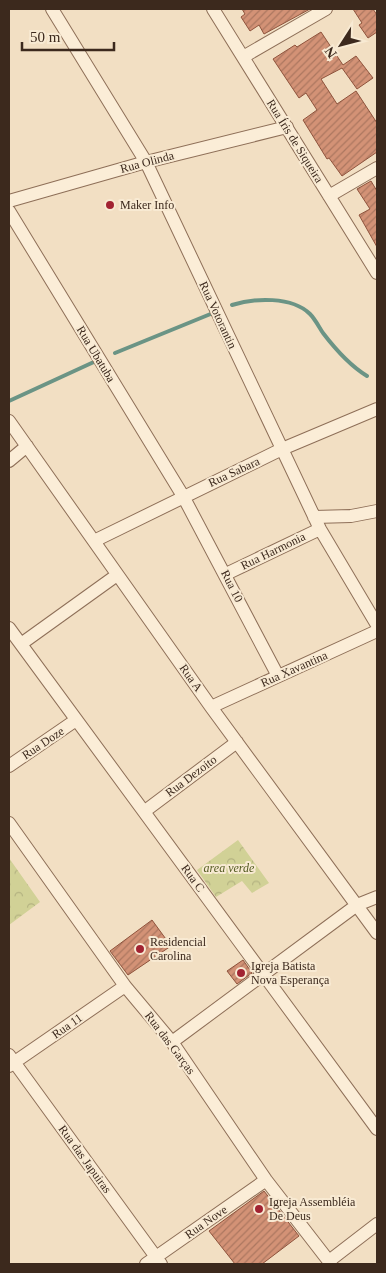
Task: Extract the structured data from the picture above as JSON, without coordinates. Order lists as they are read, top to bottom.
{
  "streets": {
    "street": [
      "Rua Íris de Siqueira",
      "Rua Olinda",
      "Rua Votorantin",
      "Rua Ubatuba",
      "Rua Sabara",
      "Rua Harmonia",
      "Rua 10",
      "Rua Xavantina",
      "Rua A",
      "Rua Doze",
      "Rua Dezoito",
      "Rua C",
      "Rua 11",
      "Rua das Garças",
      "Rua das Japuiras",
      "Rua Nove"
    ]
  },
  "crossings": [
    ["Rua Íris de Siqueira", "Rua Olinda"],
    ["Rua Olinda", "Rua Votorantin"],
    ["Rua Votorantin", "Rua Sabara"],
    ["Rua Votorantin", "Rua Harmonia"],
    ["Rua Ubatuba", "Rua Sabara"],
    ["Rua Ubatuba", "Rua 10"],
    ["Rua Sabara", "Rua 10"],
    ["Rua Sabara", "Rua A"],
    ["Rua Harmonia", "Rua 10"],
    ["Rua 10", "Rua Xavantina"],
    ["Rua Xavantina", "Rua A"],
    ["Rua A", "Rua Dezoito"],
    ["Rua Doze", "Rua C"],
    ["Rua Dezoito", "Rua C"],
    ["Rua 11", "Rua das Garças"],
    ["Rua 11", "Rua das Japuiras"],
    ["Rua das Garças", "Rua Nove"],
    ["Rua das Japuiras", "Rua Nove"]
  ],
  "parks": ["area verde"],
  "places": [
    "Maker Info",
    "Residencial Carolina",
    "Igreja Batista Nova Esperança",
    "Igreja Assembléia De Deus"
  ],
  "scale_bar": "50 m",
  "north": "bottom left"
}
